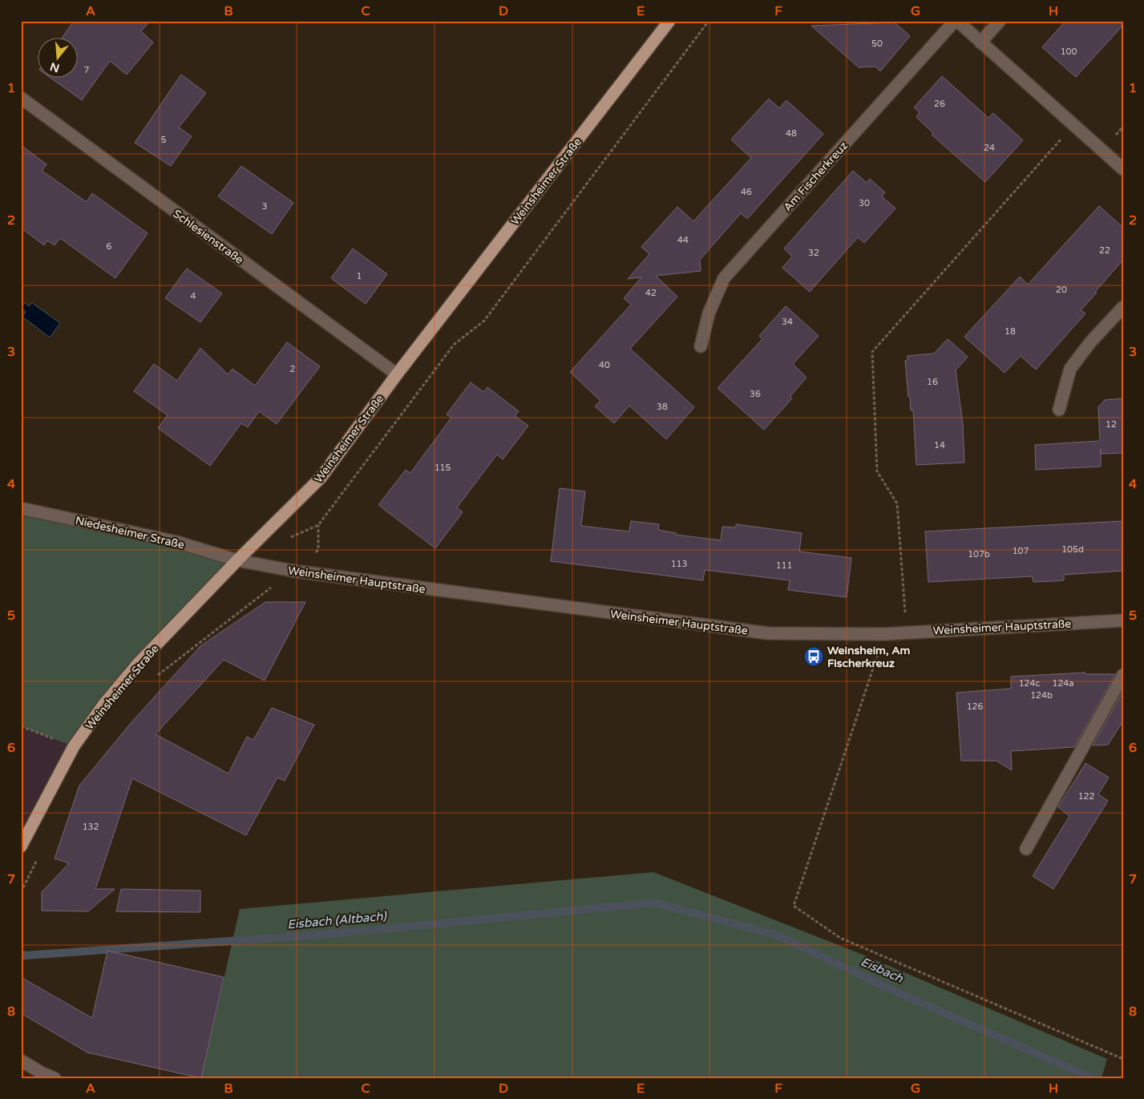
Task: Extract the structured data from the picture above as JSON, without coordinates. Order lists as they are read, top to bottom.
{
  "streets": {
    "main road": ["Weinsheimer Straße"],
    "street": [
      "Am Fischerkreuz",
      "Schlesienstraße",
      "Niedesheimer Straße",
      "Weinsheimer Hauptstraße"
    ]
  },
  "crossings": [
    ["Weinsheimer Straße", "Schlesienstraße"],
    ["Weinsheimer Straße", "Niedesheimer Straße"],
    ["Weinsheimer Straße", "Weinsheimer Hauptstraße"],
    ["Niedesheimer Straße", "Weinsheimer Hauptstraße"]
  ],
  "water": ["Eisbach (Altbach)", "Eisbach"],
  "places": {
    "bus stop": ["Weinsheim, Am Fischerkreuz"]
  },
  "house_numbers": [
    "50",
    "100",
    "7",
    "26",
    "48",
    "5",
    "24",
    "46",
    "30",
    "3",
    "44",
    "6",
    "22",
    "32",
    "1",
    "20",
    "42",
    "4",
    "34",
    "18",
    "40",
    "2",
    "16",
    "36",
    "38",
    "12",
    "14",
    "115",
    "105d",
    "107",
    "107b",
    "113",
    "111",
    "124c",
    "124a",
    "124b",
    "126",
    "122",
    "132"
  ],
  "north": "bottom",
  "grid": {
    "columns": [
      "A",
      "B",
      "C",
      "D",
      "E",
      "F",
      "G",
      "H"
    ],
    "rows": [
      "1",
      "2",
      "3",
      "4",
      "5",
      "6",
      "7",
      "8"
    ]
  }
}
